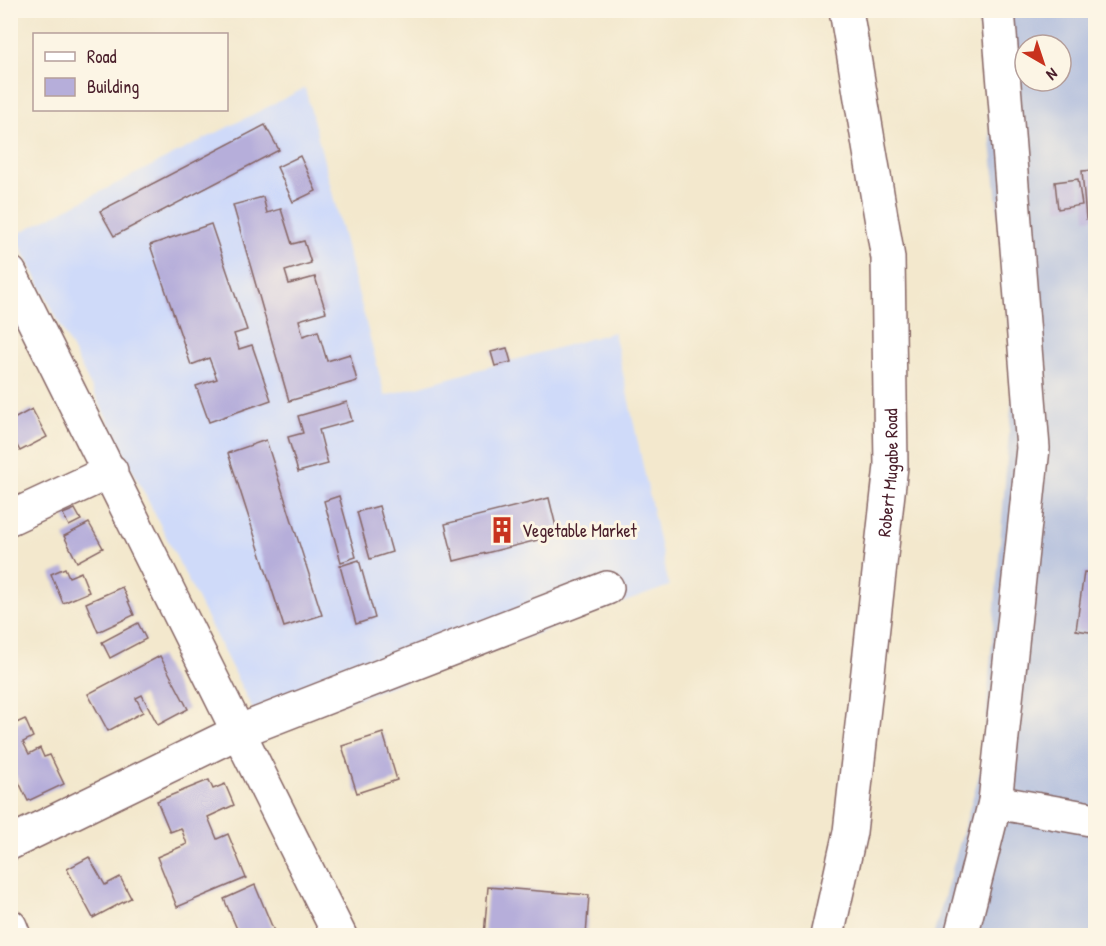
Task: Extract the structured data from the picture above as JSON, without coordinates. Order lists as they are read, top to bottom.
{
  "streets": {
    "street": ["Robert Mugabe Road"]
  },
  "places": {
    "building": ["Vegetable Market"]
  },
  "legend": ["Road", "Building"],
  "north": "bottom right"
}
